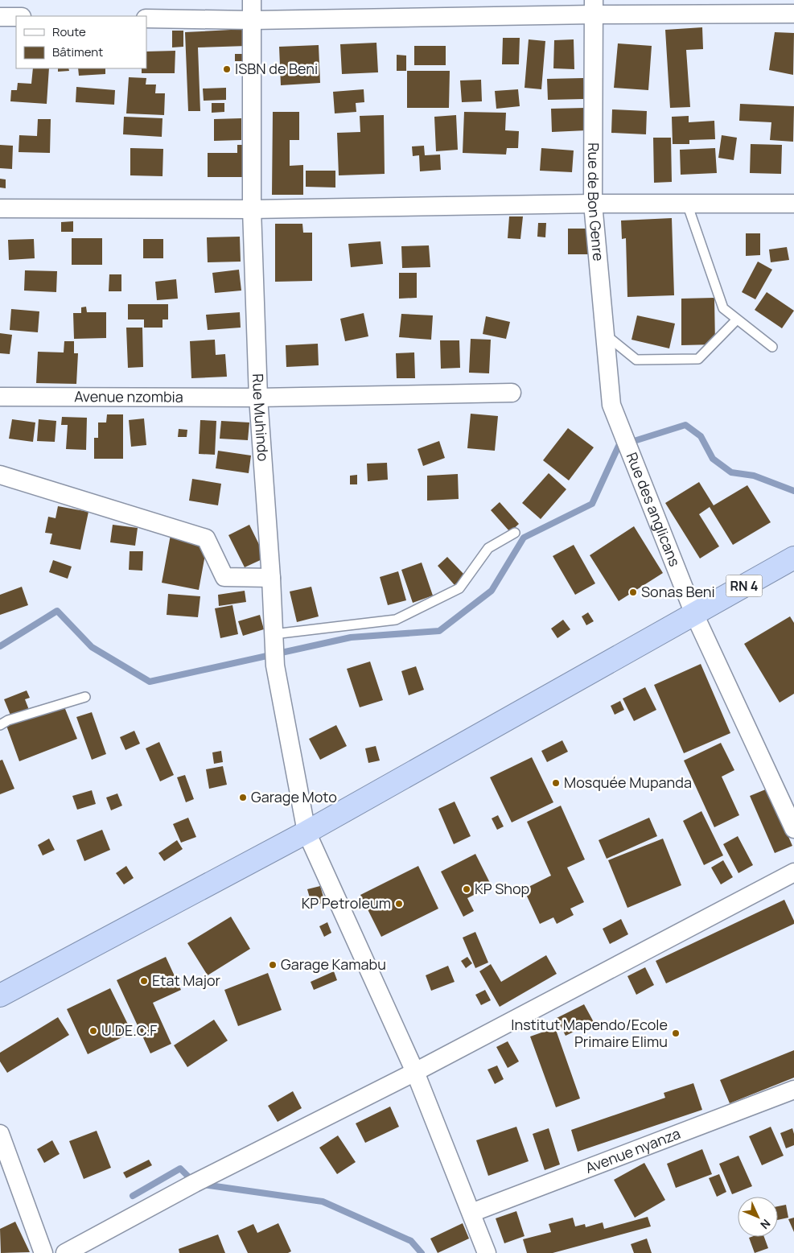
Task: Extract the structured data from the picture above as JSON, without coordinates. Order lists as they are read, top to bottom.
{
  "streets": {
    "highway": ["RN 4"],
    "street": [
      "Rue de Bon Genre",
      "Avenue nzombia",
      "Rue Muhindo",
      "Rue des anglicans",
      "Avenue nyanza"
    ]
  },
  "crossings": [
    ["Rue de Bon Genre", "Rue des anglicans"],
    ["Avenue nzombia", "Rue Muhindo"],
    ["Rue Muhindo", "RN 4"],
    ["Rue Muhindo", "Avenue nyanza"],
    ["Rue des anglicans", "RN 4"]
  ],
  "places": [
    "ISBN de Beni",
    "Sonas Beni",
    "Mosquée Mupanda",
    "Garage Moto",
    "KP Shop",
    "KP Petroleum",
    "Garage Kamabu",
    "Etat Major",
    "U.DE.C.F",
    "Institut Mapendo/Ecole Primaire Elimu"
  ],
  "legend": ["Route", "Bâtiment"],
  "north": "bottom right"
}
